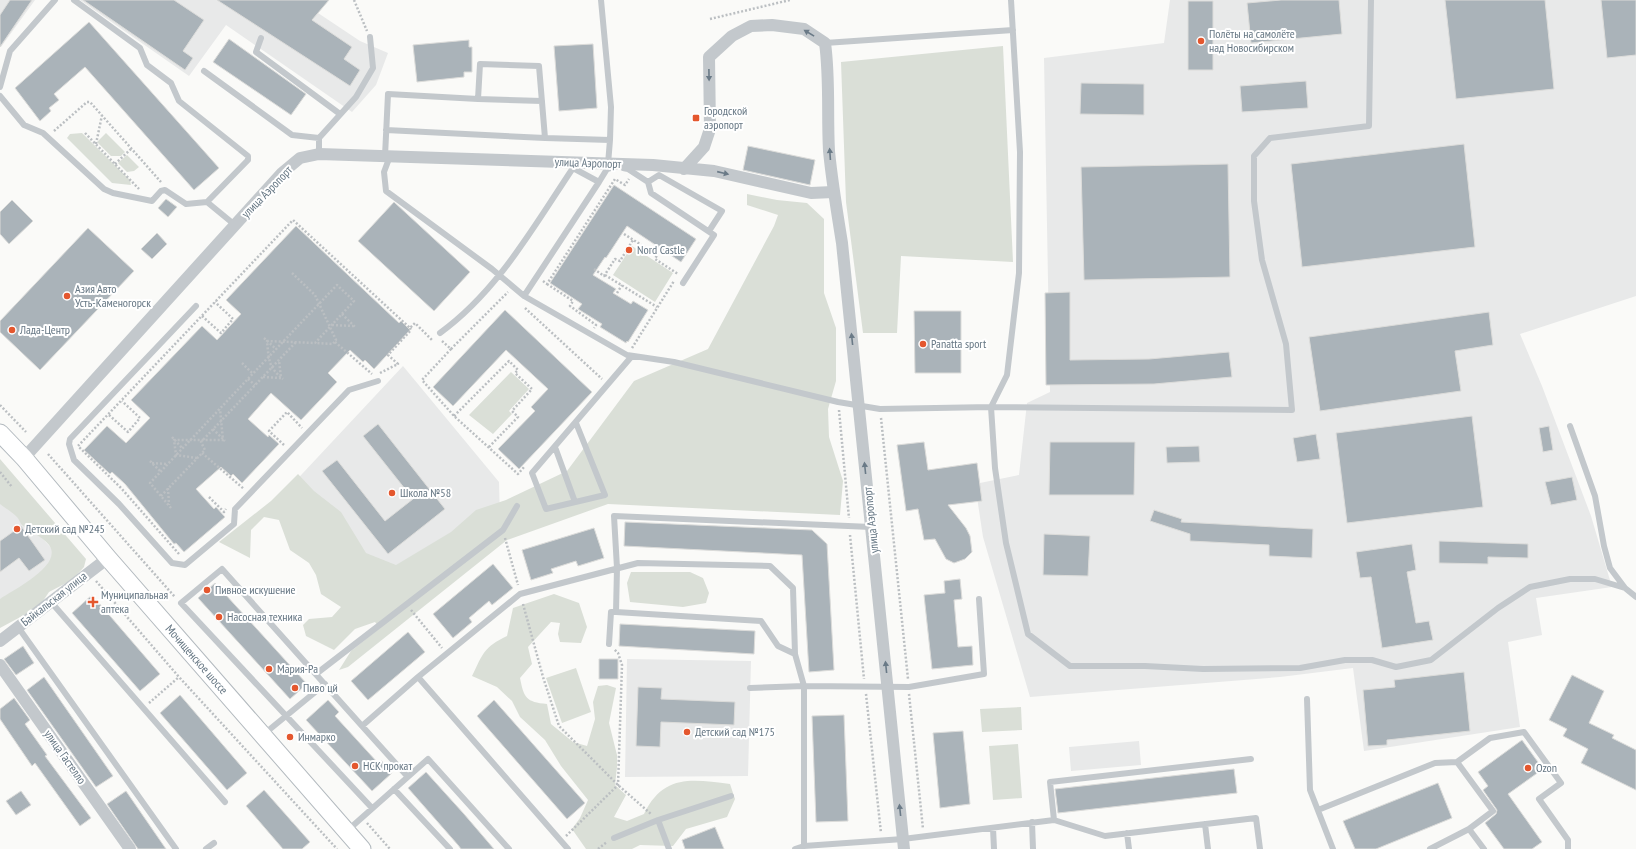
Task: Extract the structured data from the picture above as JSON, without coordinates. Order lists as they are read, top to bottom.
{
  "streets": {
    "main road": ["Мочищенское шоссе"],
    "street": ["улица Аэропорт", "Байкальская улица", "улица Гастелло"]
  },
  "crossings": [
    ["улица Аэропорт", "Мочищенское шоссе"],
    ["Байкальская улица", "Мочищенское шоссе"]
  ],
  "one_way": ["улица Аэропорт"],
  "places": {
    "other": [
      "Полёты на самолёте над Новосибирском",
      "Nord Castle",
      "Азия Авто Усть-Каменогорск",
      "Лада-Центр",
      "Panatta sport",
      "Школа №58",
      "Детский сад №245",
      "Пивное искушение",
      "Насосная техника",
      "Мария-Ра",
      "Пиво цй",
      "Детский сад №175",
      "Инмарко",
      "НСК прокат",
      "Ozon"
    ],
    "transit": ["Городской аэропорт"],
    "health": ["Муниципальная аптека"]
  }
}
